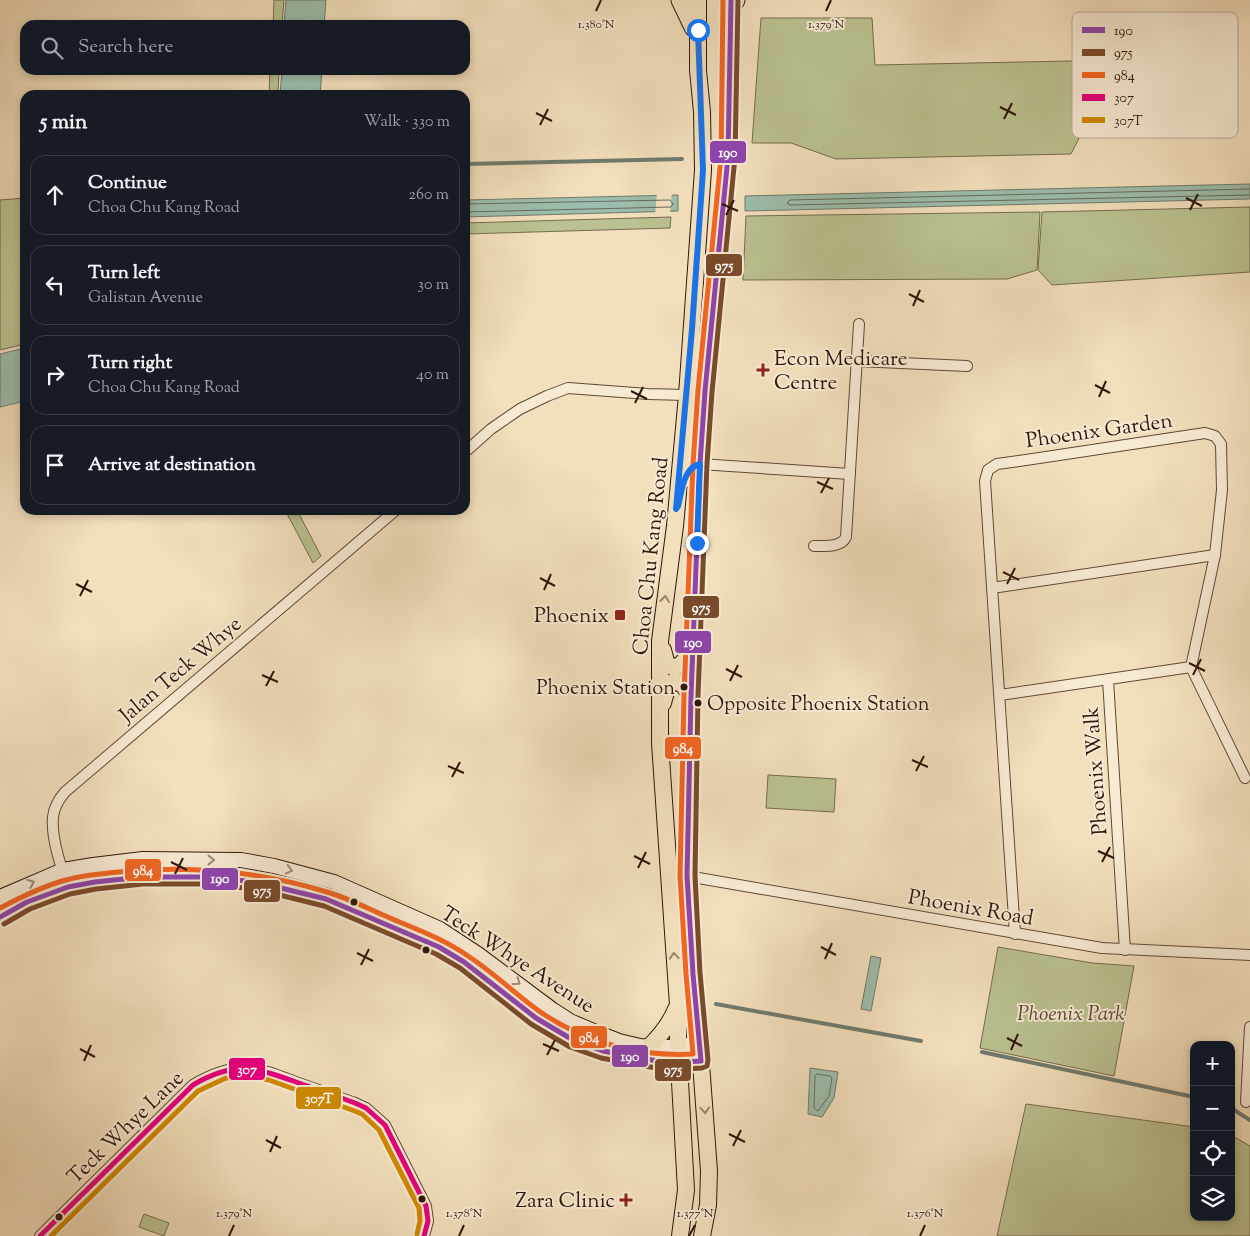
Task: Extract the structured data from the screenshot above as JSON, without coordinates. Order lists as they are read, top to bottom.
{
  "streets": {
    "main road": ["Choa Chu Kang Road", "Teck Whye Avenue"],
    "street": [
      "Phoenix Garden",
      "Jalan Teck Whye",
      "Phoenix Walk",
      "Phoenix Road",
      "Teck Whye Lane"
    ]
  },
  "crossings": [
    ["Phoenix Garden", "Phoenix Walk"],
    ["Phoenix Garden", "Phoenix Road"],
    ["Choa Chu Kang Road", "Phoenix Road"],
    ["Choa Chu Kang Road", "Teck Whye Avenue"],
    ["Jalan Teck Whye", "Teck Whye Avenue"],
    ["Phoenix Walk", "Phoenix Road"]
  ],
  "parks": ["Phoenix Park"],
  "places": {
    "health": ["Econ Medicare Centre", "Zara Clinic"],
    "transit": ["Phoenix"],
    "other": ["Phoenix Station", "Opposite Phoenix Station"]
  },
  "lines": [
    "transit line 190",
    "transit line 975",
    "transit line 984",
    "transit line 307",
    "transit line 307T"
  ],
  "legend": [
    "190",
    "975",
    "984",
    "307",
    "307T"
  ],
  "page": {
    "search": "Search here",
    "heading": ["5 min", "Walk · 330 m"],
    "list": [
      ["Continue", "Choa Chu Kang Road", "260 m"],
      ["Turn left", "Galistan Avenue", "30 m"],
      ["Turn right", "Choa Chu Kang Road", "40 m"],
      "Arrive at destination"
    ],
    "map_buttons": ["+", "−"]
  },
  "coordinates": [
    "1.380°N",
    "1.379°N",
    "1.378°N",
    "1.377°N",
    "1.376°N"
  ]
}
